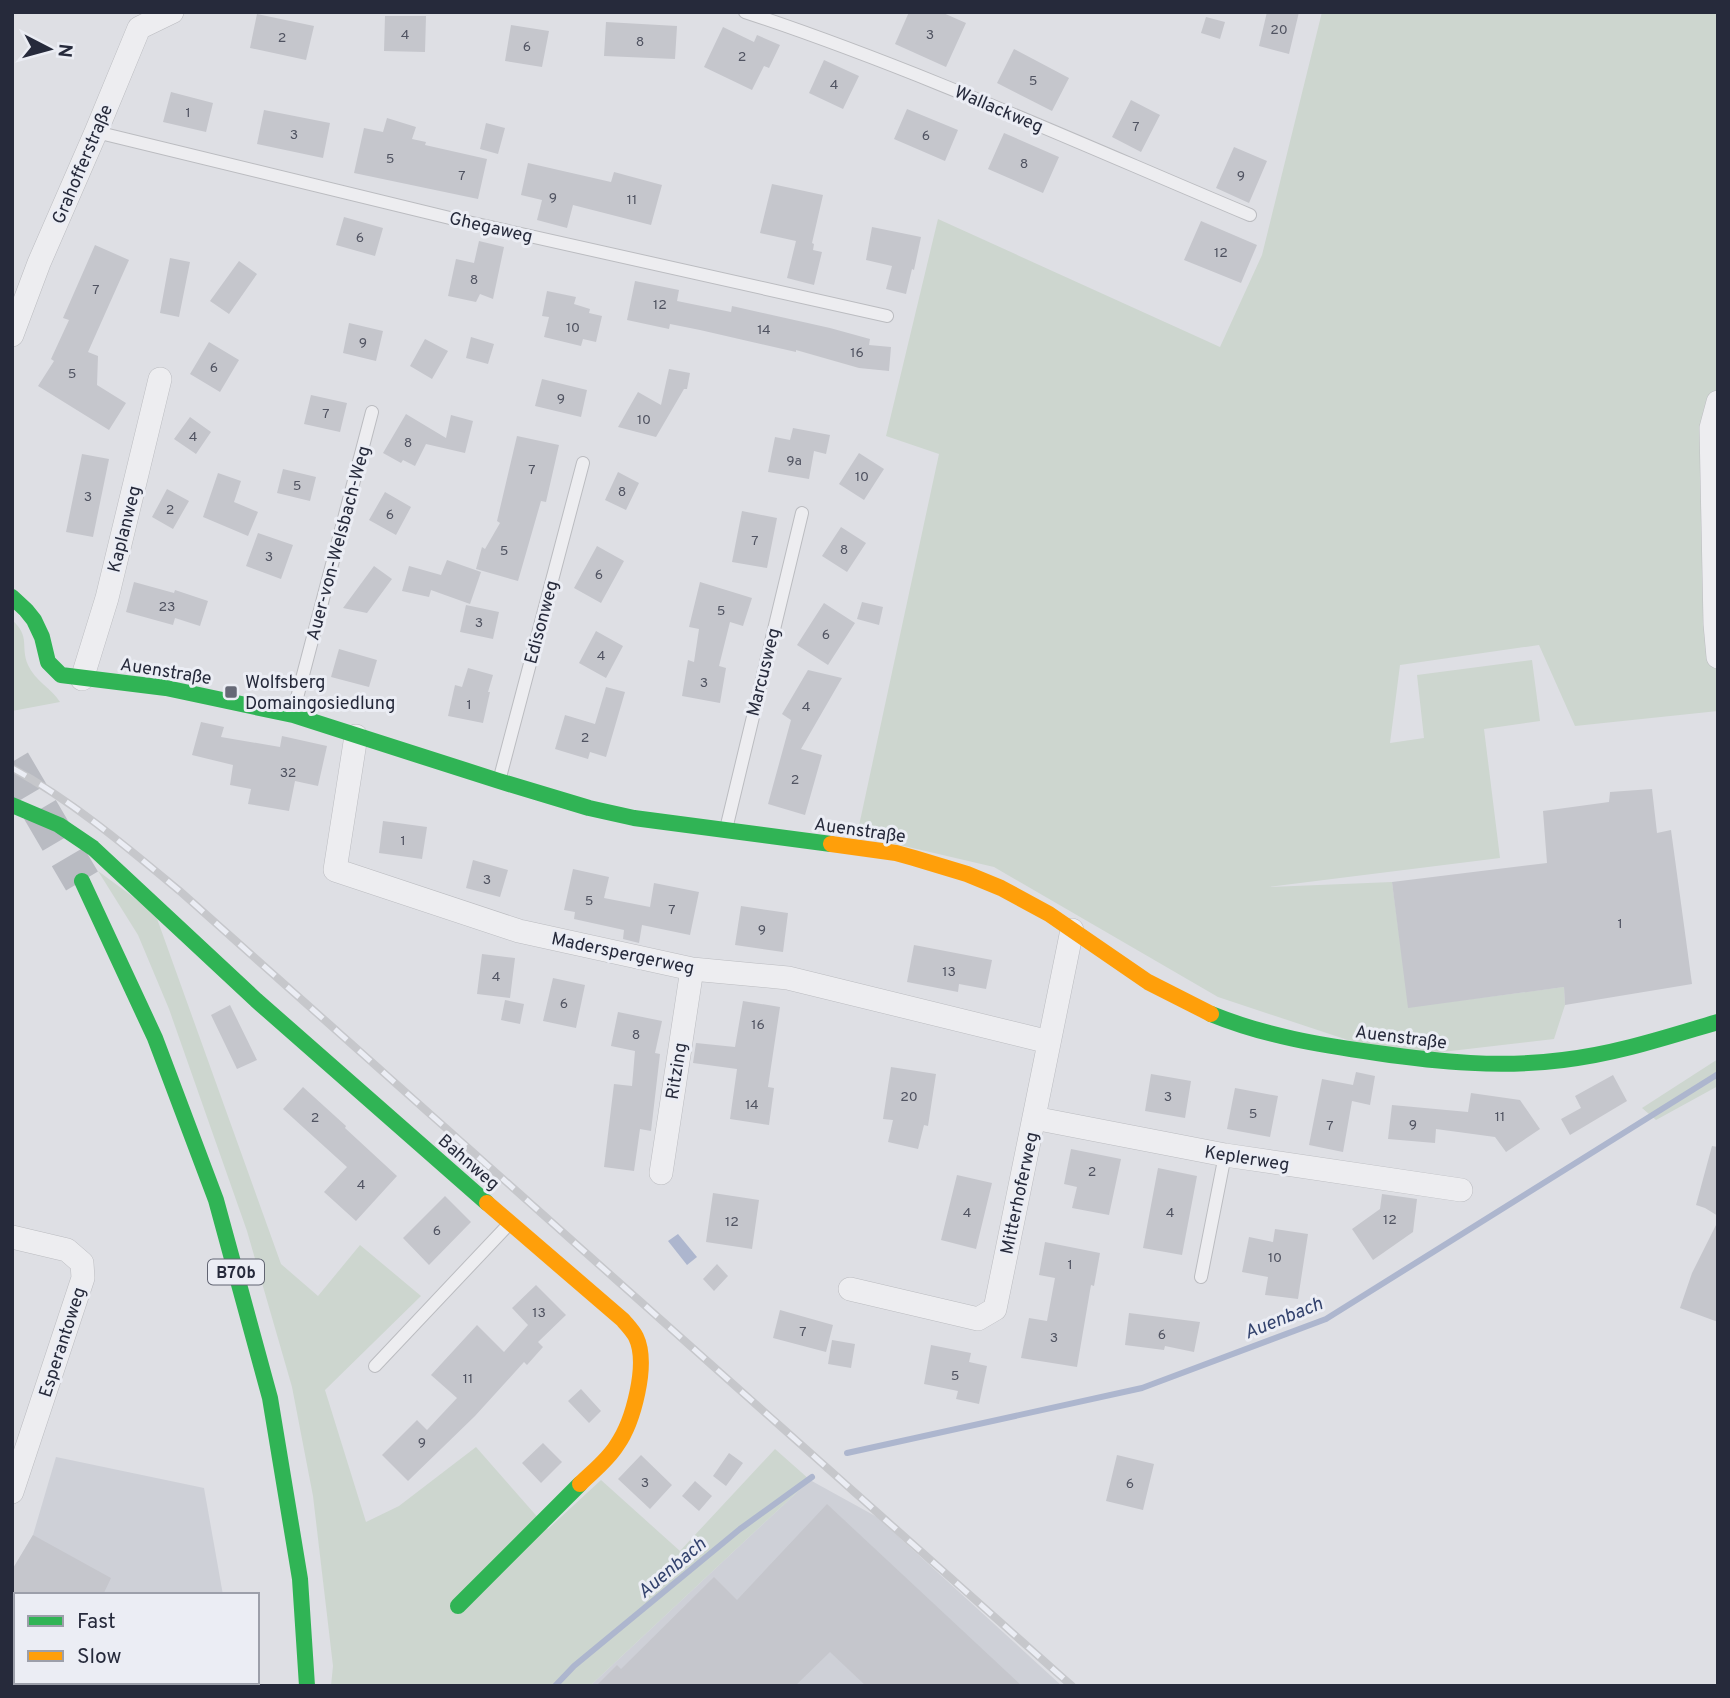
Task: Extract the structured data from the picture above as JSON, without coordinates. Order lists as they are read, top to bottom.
{
  "streets": {
    "street": [
      "Grahofferstraße",
      "Kaplanweg",
      "Auenstraße",
      "Maderspergerweg",
      "Ritzing",
      "Keplerweg",
      "Bahnweg",
      "Mitterhoferweg",
      "B70b",
      "Esperantoweg"
    ],
    "lane": [
      "Wallackweg",
      "Ghegaweg",
      "Auer-von-Welsbach-Weg",
      "Edisonweg",
      "Marcusweg"
    ]
  },
  "crossings": [
    ["Grahofferstraße", "Ghegaweg"],
    ["Kaplanweg", "Auenstraße"],
    ["Auer-von-Welsbach-Weg", "Auenstraße"],
    ["Edisonweg", "Auenstraße"],
    ["Auenstraße", "Marcusweg"],
    ["Auenstraße", "Maderspergerweg"],
    ["Auenstraße", "Mitterhoferweg"],
    ["Maderspergerweg", "Ritzing"],
    ["Maderspergerweg", "Mitterhoferweg"],
    ["Keplerweg", "Mitterhoferweg"]
  ],
  "water": ["Auenbach"],
  "places": {
    "transit": ["Wolfsberg Domaingosiedlung"]
  },
  "house_numbers": [
    "20",
    "4",
    "3",
    "2",
    "8",
    "6",
    "2",
    "5",
    "4",
    "1",
    "7",
    "3",
    "6",
    "5",
    "8",
    "7",
    "9",
    "9",
    "11",
    "6",
    "12",
    "8",
    "7",
    "12",
    "10",
    "14",
    "9",
    "16",
    "6",
    "5",
    "9",
    "7",
    "10",
    "4",
    "8",
    "9a",
    "7",
    "10",
    "5",
    "8",
    "3",
    "2",
    "6",
    "7",
    "8",
    "5",
    "3",
    "6",
    "23",
    "5",
    "3",
    "6",
    "4",
    "3",
    "1",
    "4",
    "2",
    "32",
    "2",
    "1",
    "3",
    "5",
    "7",
    "1",
    "9",
    "13",
    "4",
    "6",
    "16",
    "8",
    "20",
    "3",
    "14",
    "5",
    "11",
    "2",
    "9",
    "7",
    "2",
    "4",
    "4",
    "4",
    "12",
    "12",
    "6",
    "10",
    "1",
    "13",
    "7",
    "6",
    "3",
    "5",
    "11",
    "9",
    "3",
    "6"
  ],
  "legend": ["Fast", "Slow"],
  "north": "right"
}
